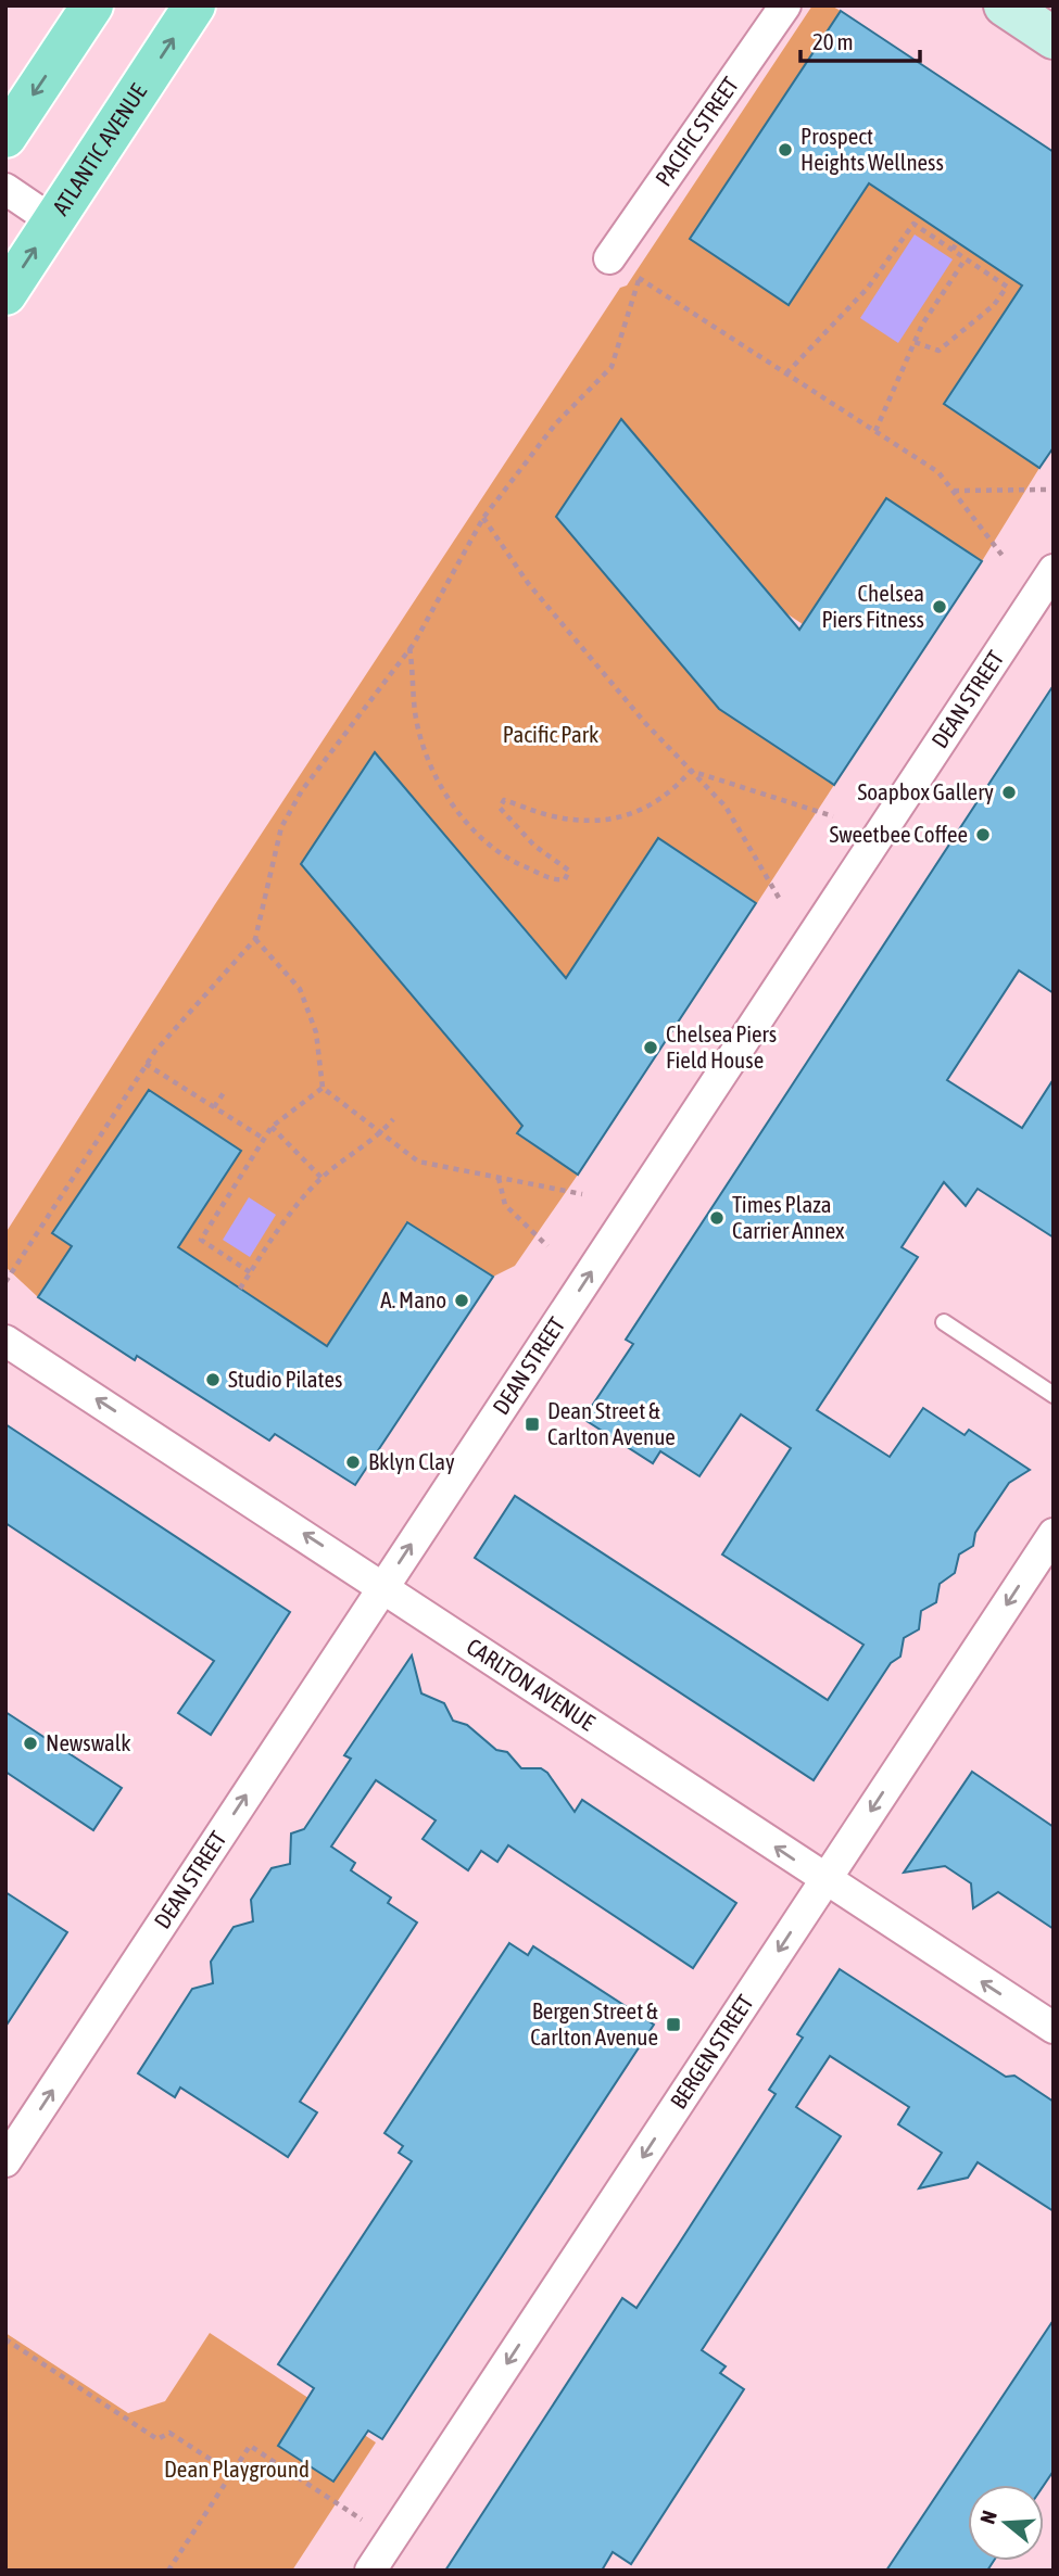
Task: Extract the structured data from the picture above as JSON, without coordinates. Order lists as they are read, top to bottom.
{
  "streets": {
    "main road": ["ATLANTIC AVENUE"],
    "street": [
      "PACIFIC STREET",
      "DEAN STREET",
      "CARLTON AVENUE",
      "BERGEN STREET"
    ]
  },
  "crossings": [
    ["DEAN STREET", "CARLTON AVENUE"],
    ["CARLTON AVENUE", "BERGEN STREET"]
  ],
  "one_way": ["DEAN STREET", "CARLTON AVENUE", "BERGEN STREET"],
  "parks": ["Pacific Park", "Dean Playground"],
  "places": {
    "other": [
      "Prospect Heights Wellness",
      "Chelsea Piers Fitness",
      "Soapbox Gallery",
      "Sweetbee Coffee",
      "Chelsea Piers Field House",
      "Times Plaza Carrier Annex",
      "A. Mano",
      "Studio Pilates",
      "Bklyn Clay",
      "Newswalk"
    ],
    "transit": ["Dean Street & Carlton Avenue", "Bergen Street & Carlton Avenue"]
  },
  "scale_bar": "20 m",
  "north": "left"
}
